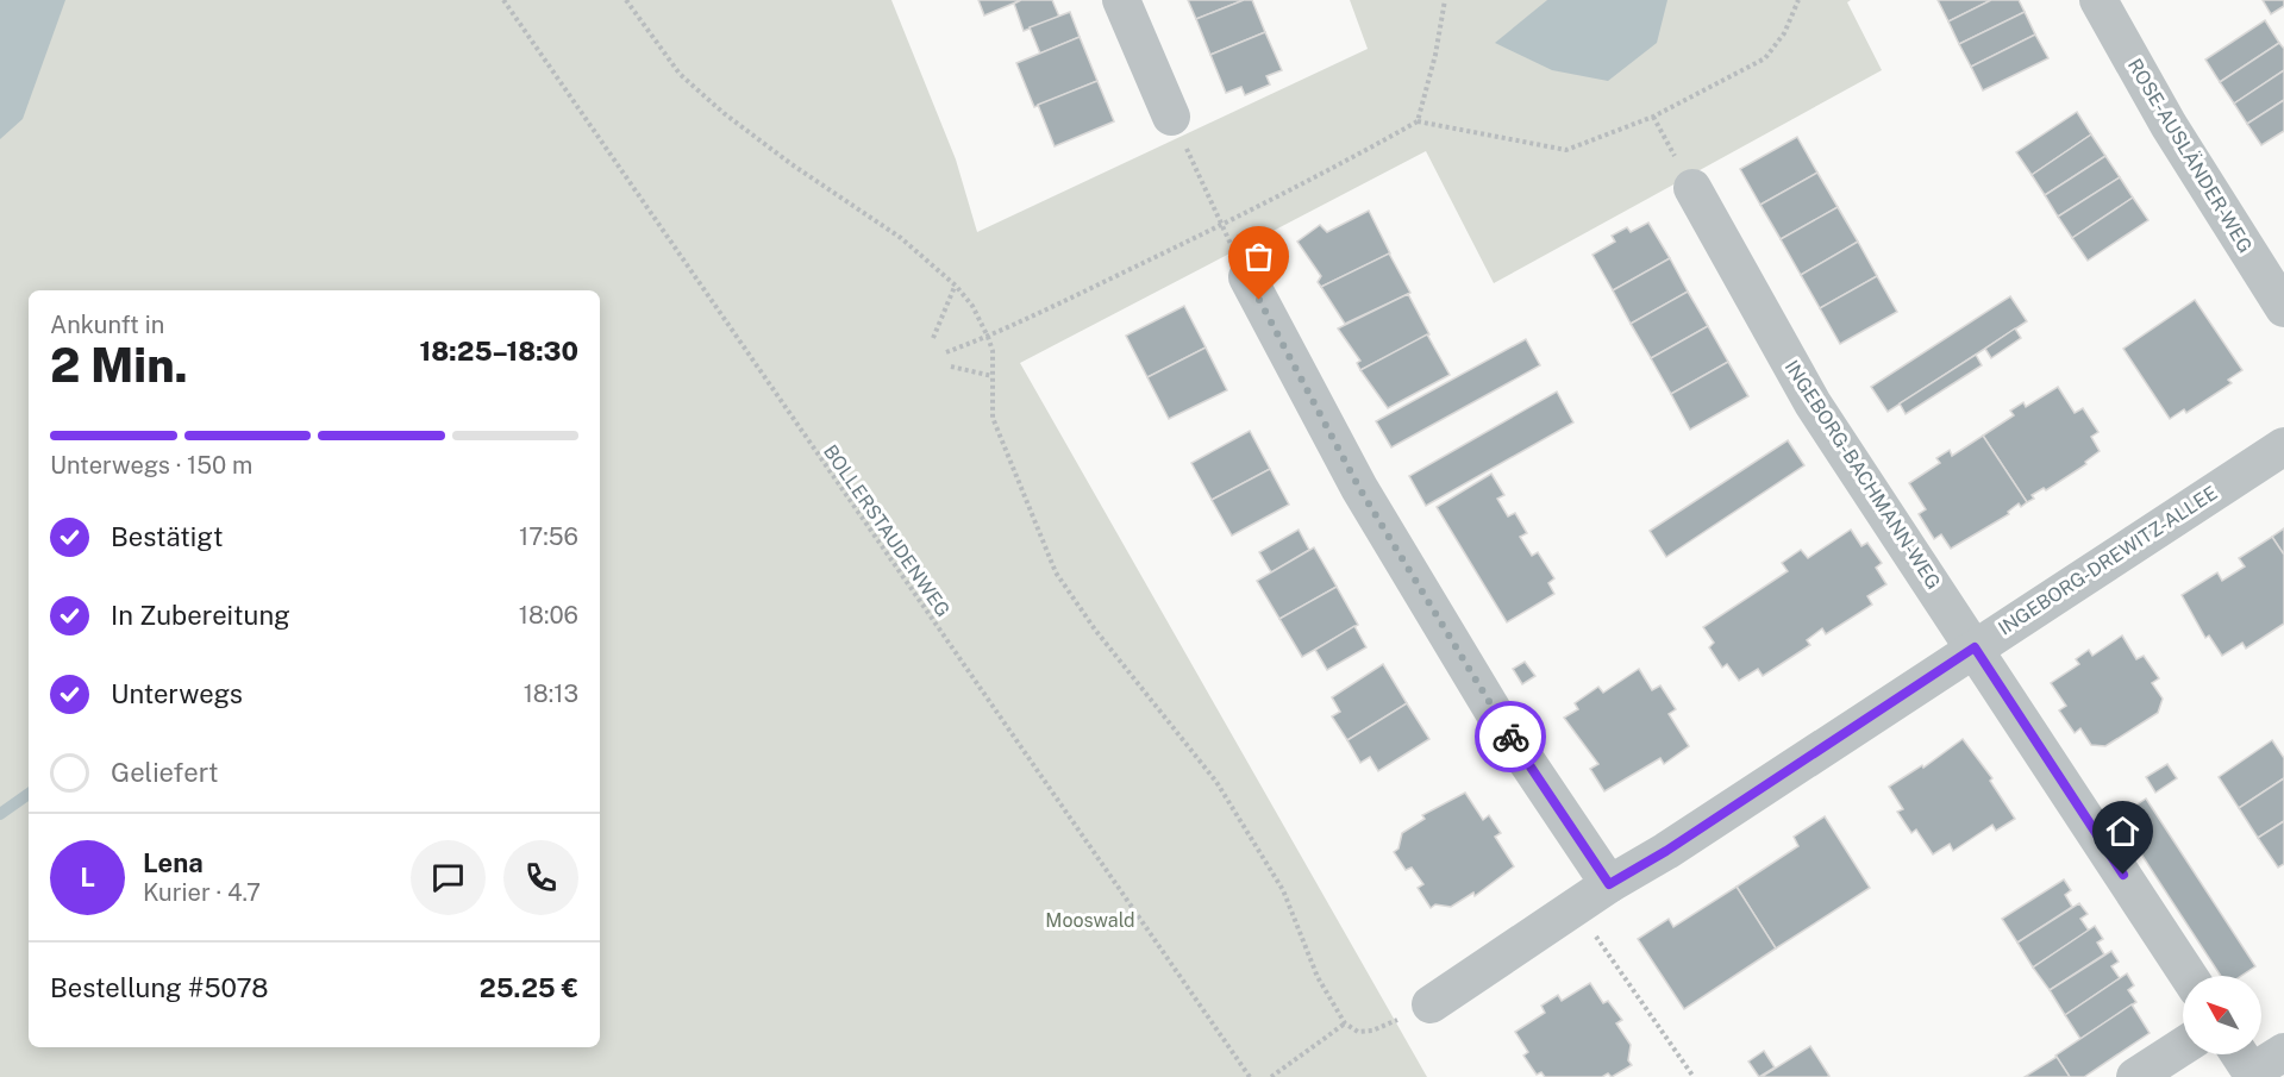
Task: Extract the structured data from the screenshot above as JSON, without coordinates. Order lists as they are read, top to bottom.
{
  "streets": {
    "street": ["ROSE-AUSLÄNDER-WEG", "INGEBORG-BACHMANN-WEG", "INGEBORG-DREWITZ-ALLEE"],
    "path": ["BOLLERSTAUDENWEG"]
  },
  "crossings": [
    ["INGEBORG-BACHMANN-WEG", "INGEBORG-DREWITZ-ALLEE"]
  ],
  "parks": ["Mooswald"],
  "north": "top left",
  "page": {
    "heading": ["2 Min.", "Ankunft in", "18:25–18:30"],
    "panel": [
      "Lena",
      "Kurier · 4.7",
      "Bestellung #5078",
      "25.25 €"
    ],
    "bar": "Unterwegs · 150 m",
    "list": [
      ["Bestätigt", "17:56"],
      ["In Zubereitung", "18:06"],
      ["Unterwegs", "18:13"],
      "Geliefert"
    ],
    "round": "L"
  }
}
